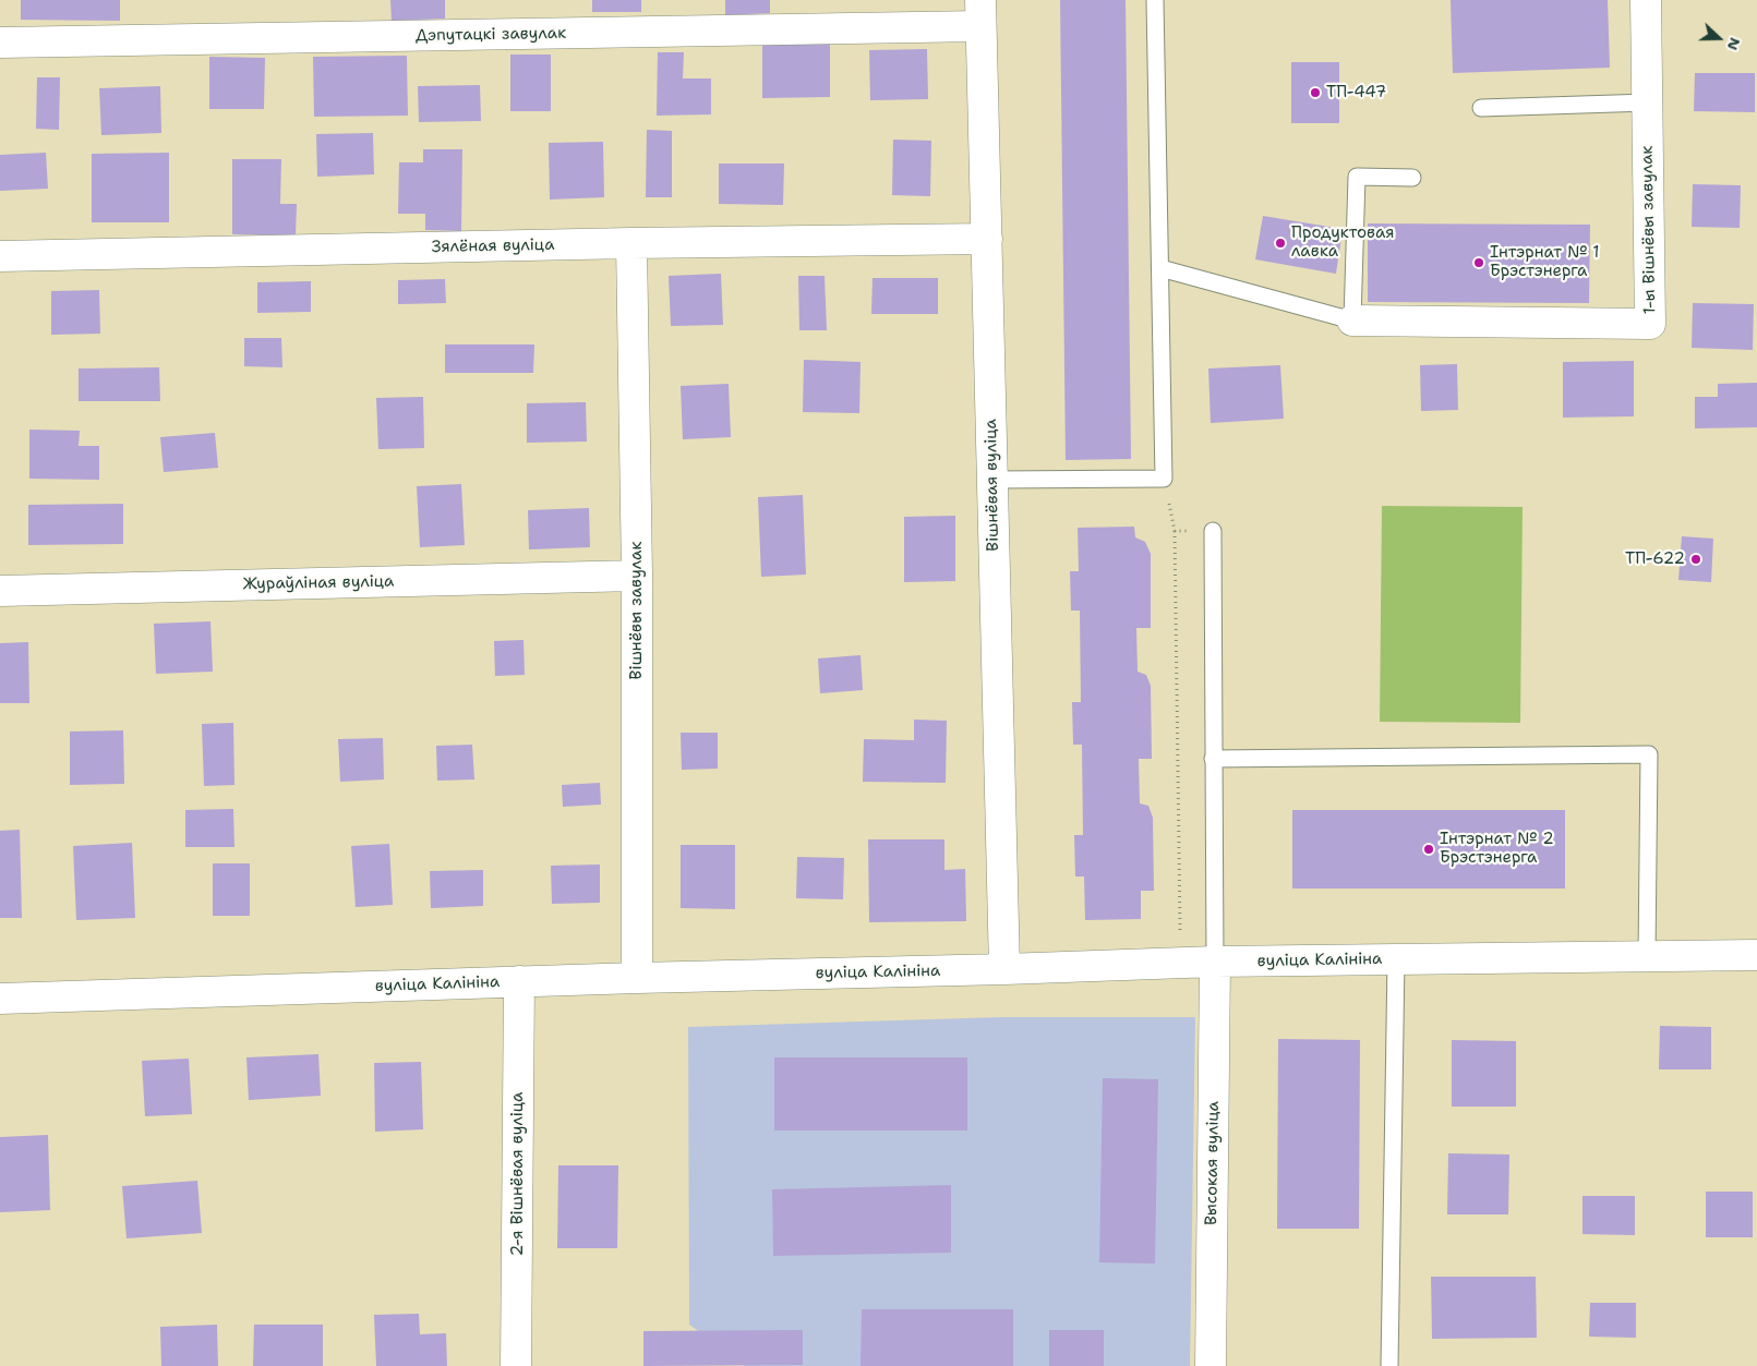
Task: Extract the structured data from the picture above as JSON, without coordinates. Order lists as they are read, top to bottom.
{
  "streets": {
    "street": [
      "Дэпутацкі завулак",
      "1-ы Вішнёвы завулак",
      "Зялёная вуліца",
      "Вішнёвая вуліца",
      "Жураўліная вуліца",
      "Вішнёвы завулак",
      "вуліца Калініна",
      "Высокая вуліца",
      "2-я Вішнёвая вуліца"
    ]
  },
  "crossings": [
    ["Дэпутацкі завулак", "Вішнёвая вуліца"],
    ["Зялёная вуліца", "Вішнёвая вуліца"],
    ["Зялёная вуліца", "Вішнёвы завулак"],
    ["Вішнёвая вуліца", "вуліца Калініна"],
    ["Жураўліная вуліца", "Вішнёвы завулак"],
    ["Вішнёвы завулак", "вуліца Калініна"],
    ["вуліца Калініна", "Высокая вуліца"],
    ["вуліца Калініна", "2-я Вішнёвая вуліца"]
  ],
  "places": [
    "ТП-447",
    "Продуктовая лавка",
    "Інтэрнат № 1 Брэстэнерга",
    "ТП-622",
    "Інтэрнат № 2 Брэстэнерга"
  ],
  "north": "right"
}
